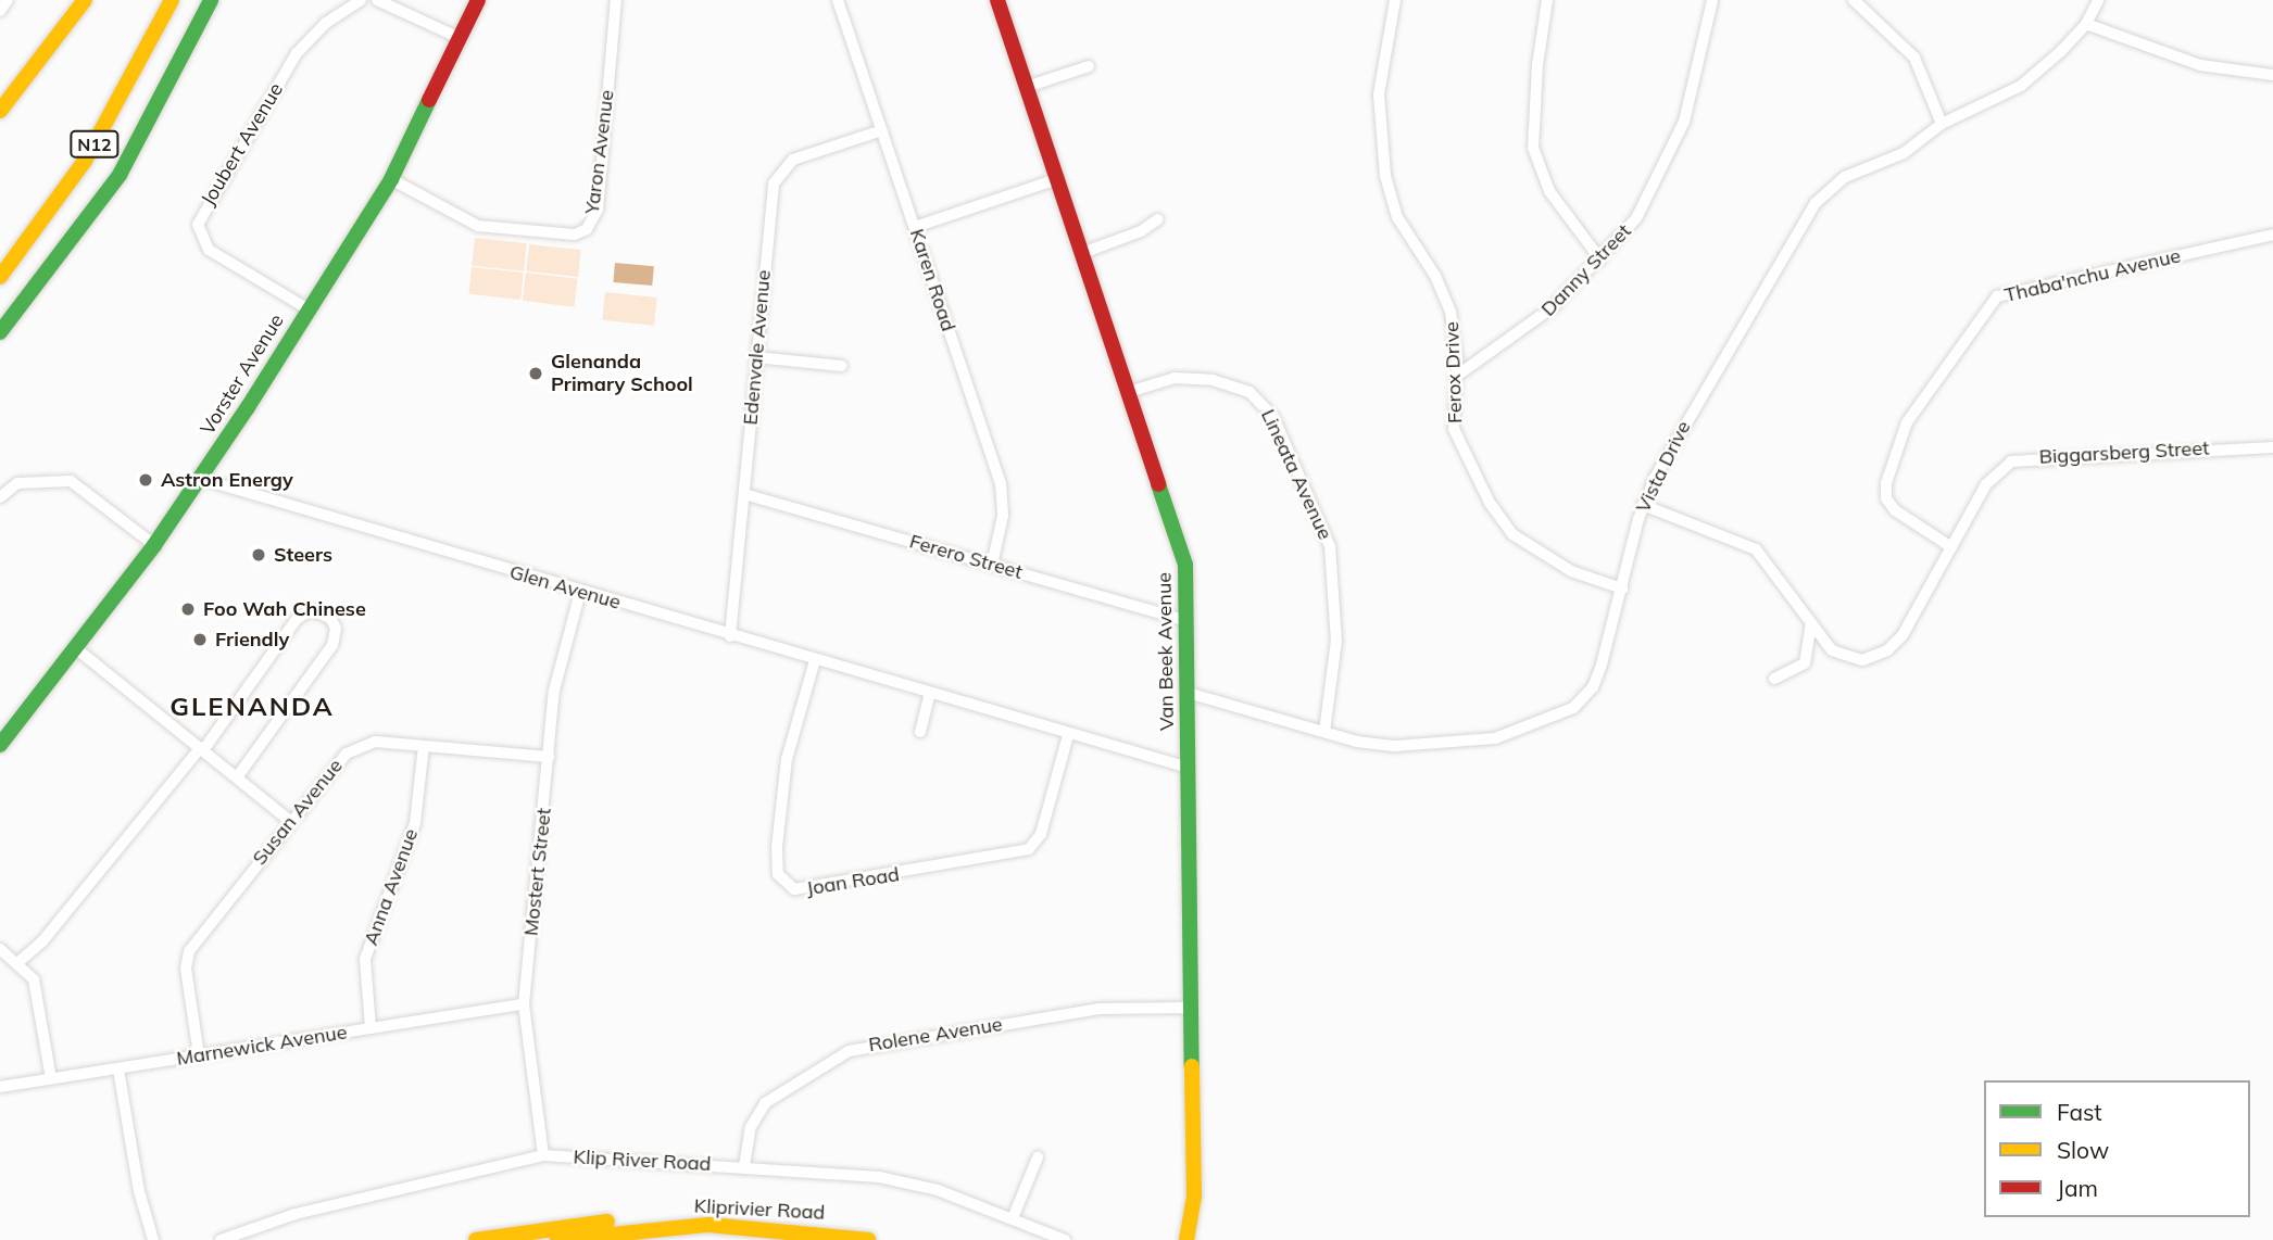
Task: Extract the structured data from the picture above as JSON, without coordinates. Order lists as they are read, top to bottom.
{
  "streets": {
    "main road": [
      "N12",
      "Vorster Avenue",
      "Van Beek Avenue",
      "Kliprivier Road"
    ],
    "street": [
      "Joubert Avenue",
      "Yaron Avenue",
      "Danny Street",
      "Thaba'nchu Avenue",
      "Karen Road",
      "Edenvale Avenue",
      "Ferox Drive",
      "Biggarsberg Street",
      "Vista Drive",
      "Lineata Avenue",
      "Ferero Street",
      "Glen Avenue",
      "Susan Avenue",
      "Mostert Street",
      "Joan Road",
      "Anna Avenue",
      "Rolene Avenue",
      "Marnewick Avenue",
      "Klip River Road"
    ]
  },
  "crossings": [
    ["Joubert Avenue", "Vorster Avenue"],
    ["Yaron Avenue", "Vorster Avenue"],
    ["Danny Street", "Ferox Drive"],
    ["Thaba'nchu Avenue", "Biggarsberg Street"],
    ["Karen Road", "Edenvale Avenue"],
    ["Karen Road", "Ferero Street"],
    ["Edenvale Avenue", "Ferero Street"],
    ["Edenvale Avenue", "Glen Avenue"],
    ["Ferox Drive", "Vista Drive"],
    ["Vorster Avenue", "Glen Avenue"],
    ["Vista Drive", "Lineata Avenue"],
    ["Vista Drive", "Van Beek Avenue"],
    ["Lineata Avenue", "Van Beek Avenue"],
    ["Ferero Street", "Van Beek Avenue"],
    ["Glen Avenue", "Van Beek Avenue"],
    ["Glen Avenue", "Mostert Street"],
    ["Glen Avenue", "Joan Road"],
    ["Van Beek Avenue", "Rolene Avenue"],
    ["Susan Avenue", "Mostert Street"],
    ["Susan Avenue", "Anna Avenue"],
    ["Susan Avenue", "Marnewick Avenue"],
    ["Mostert Street", "Marnewick Avenue"],
    ["Mostert Street", "Klip River Road"],
    ["Anna Avenue", "Marnewick Avenue"],
    ["Rolene Avenue", "Klip River Road"]
  ],
  "districts": ["GLENANDA"],
  "places": [
    "Glenanda Primary School",
    "Astron Energy",
    "Steers",
    "Foo Wah Chinese",
    "Friendly"
  ],
  "legend": ["Fast", "Slow", "Jam"]
}
